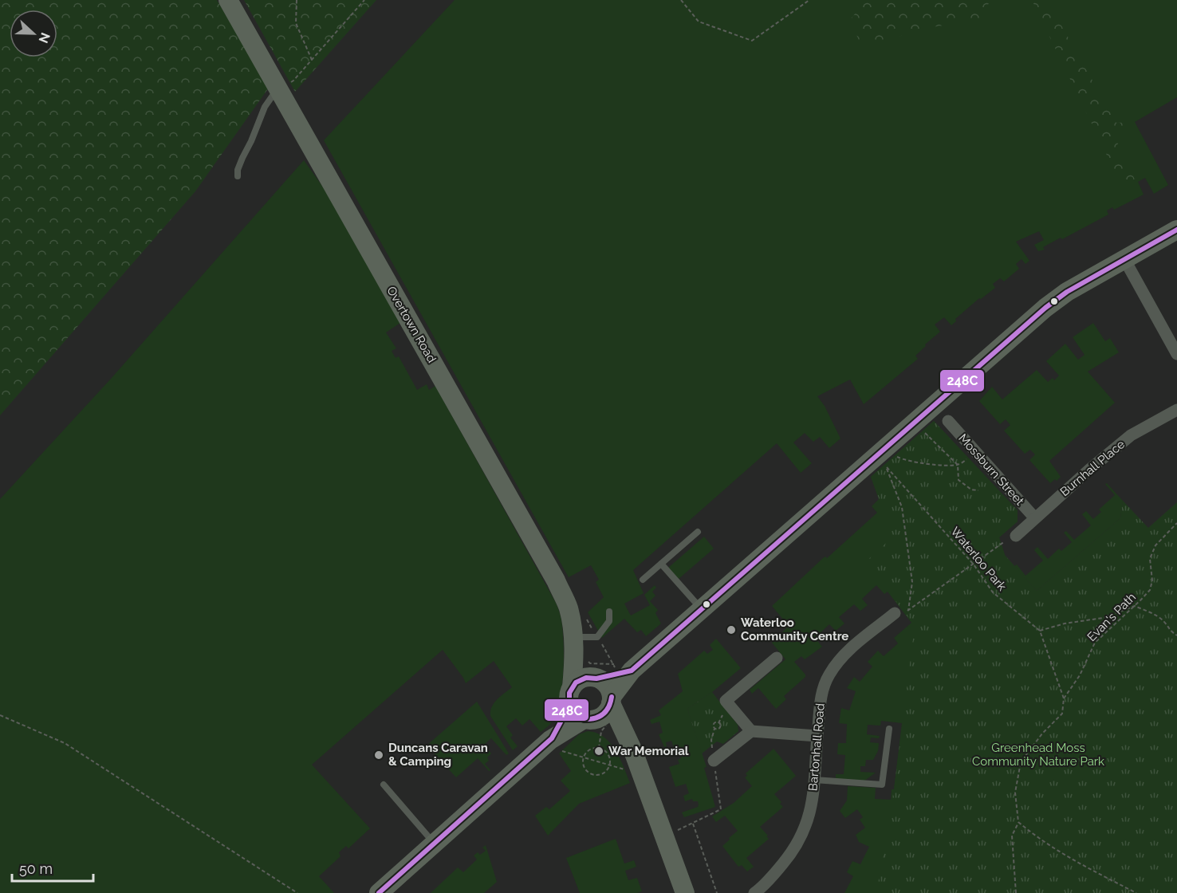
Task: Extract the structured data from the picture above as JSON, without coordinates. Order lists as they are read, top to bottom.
{
  "streets": {
    "main road": ["Overtown Road"],
    "street": ["Burnhall Place", "Mossburn Street", "Bartonhall Road"],
    "path": ["Waterloo Park", "Evan's Path"]
  },
  "crossings": [
    ["Burnhall Place", "Mossburn Street"]
  ],
  "parks": ["Greenhead Moss Community Nature Park"],
  "places": ["Waterloo Community Centre", "War Memorial", "Duncans Caravan & Camping"],
  "lines": ["transit line 248C"],
  "scale_bar": "50 m",
  "north": "right"
}
